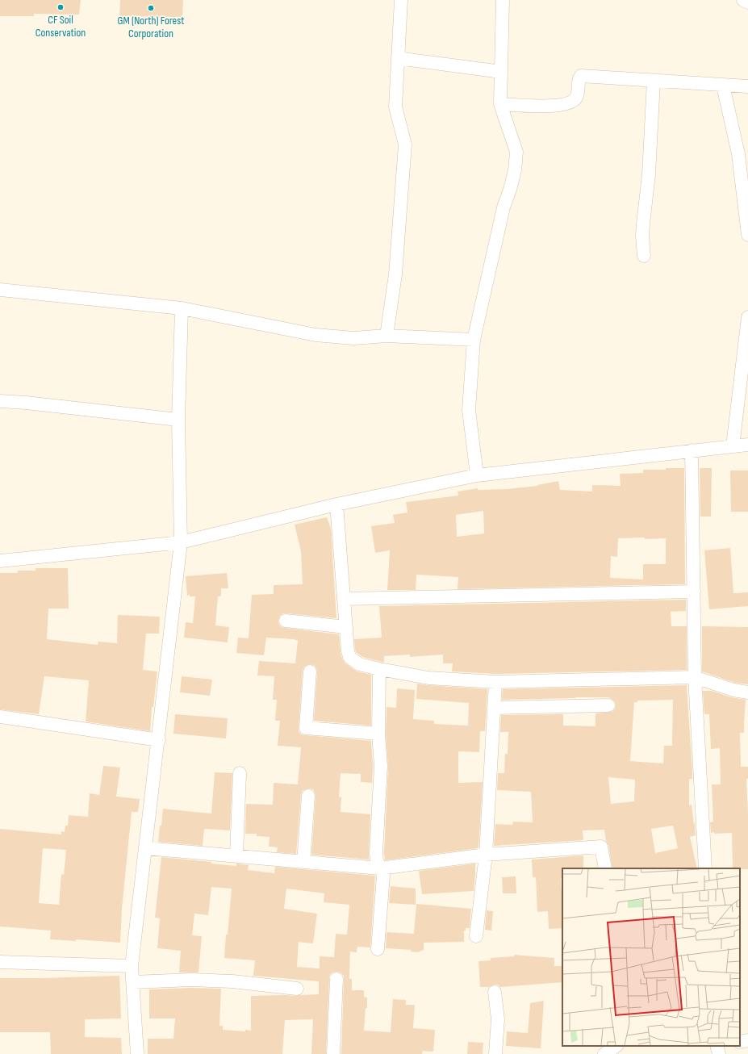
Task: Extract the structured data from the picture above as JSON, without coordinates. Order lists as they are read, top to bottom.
{
  "places": ["CF Soil Conservation", "GM (North) Forest Corporation"]
}
